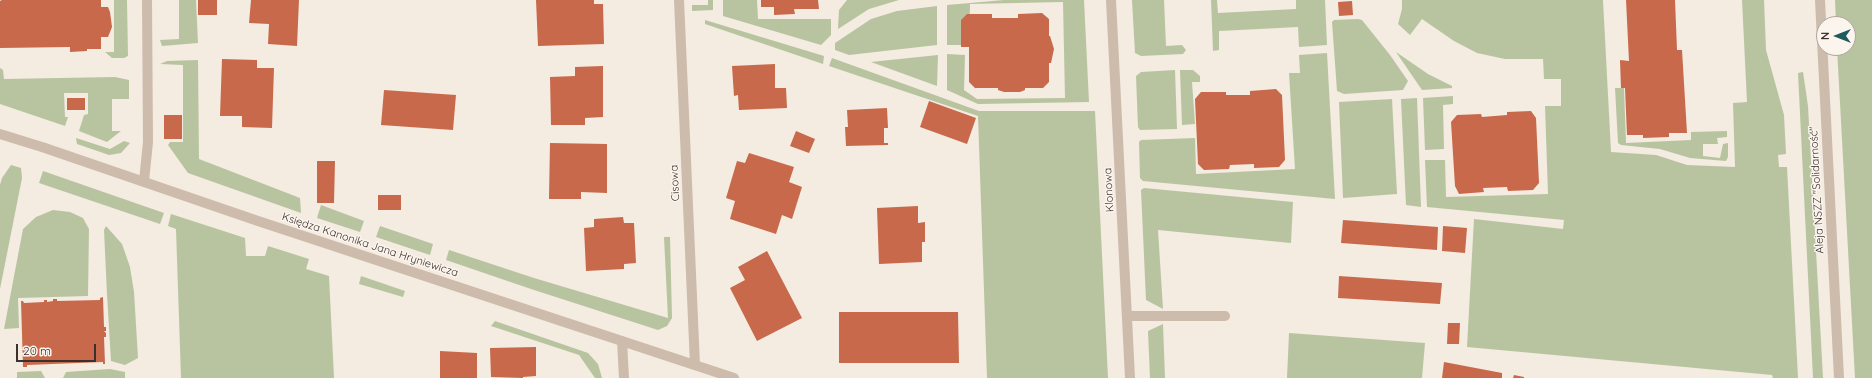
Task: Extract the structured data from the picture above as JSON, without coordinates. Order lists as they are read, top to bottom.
{
  "streets": {
    "street": [
      "Cisowa",
      "Klonowa",
      "Aleja NSZZ \"Solidarność\"",
      "Księdza Kanonika Jana Hryniewicza"
    ]
  },
  "crossings": [
    ["Cisowa", "Księdza Kanonika Jana Hryniewicza"]
  ],
  "scale_bar": "20 m",
  "north": "left"
}
